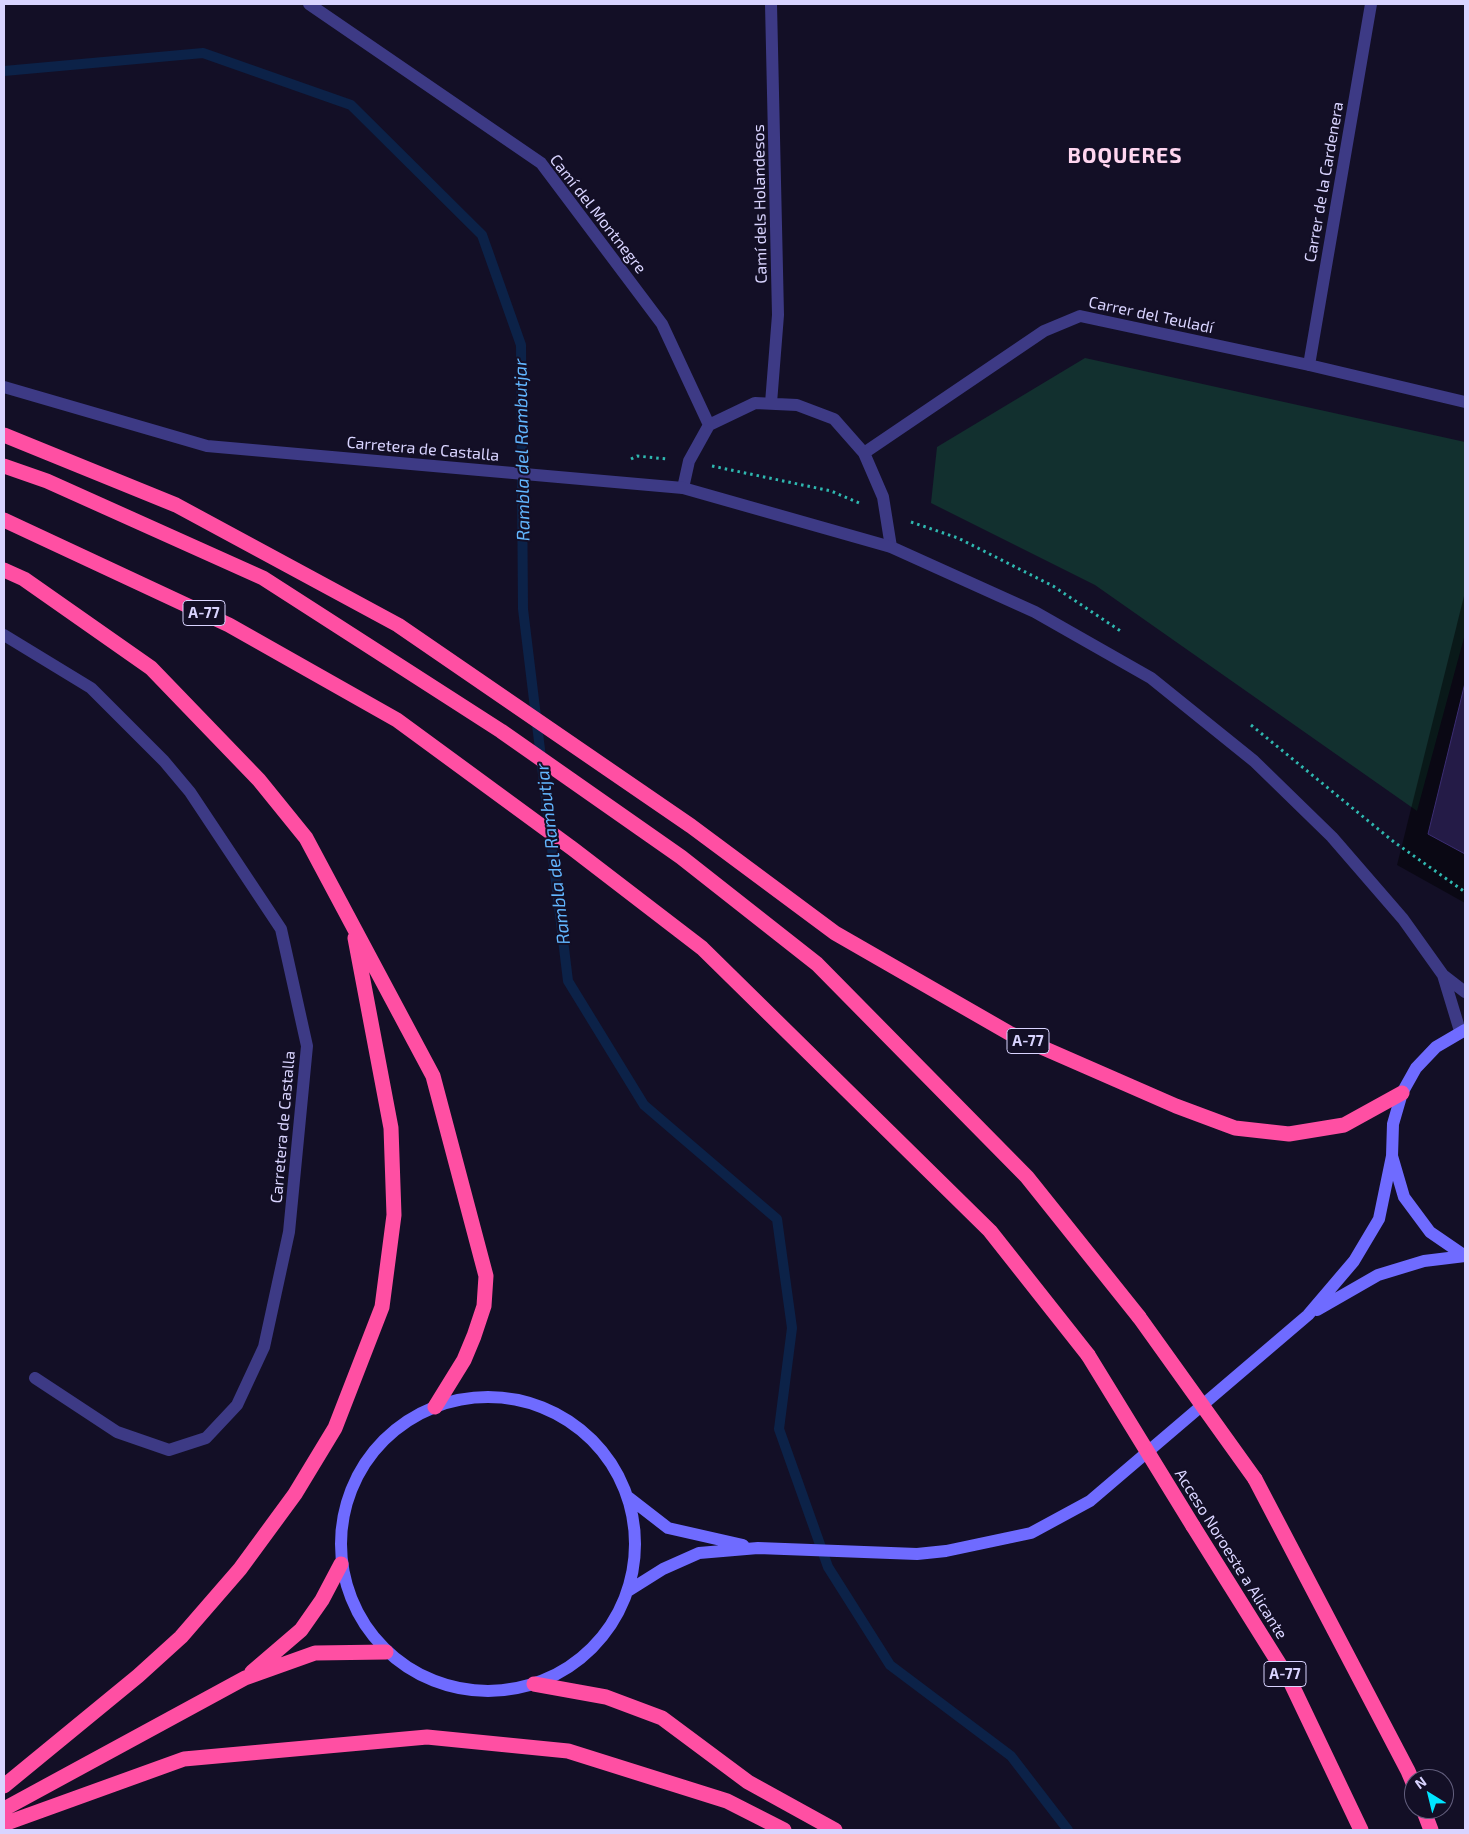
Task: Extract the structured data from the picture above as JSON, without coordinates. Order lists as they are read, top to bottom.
{
  "streets": {
    "highway": ["A-77", "Acceso Noroeste a Alicante"],
    "street": [
      "Carrer de la Cardenera",
      "Camí dels Holandesos",
      "Camí del Montnegre",
      "Carrer del Teuladí",
      "Carretera de Castalla"
    ]
  },
  "crossings": [
    ["Carrer de la Cardenera", "Carrer del Teuladí"]
  ],
  "districts": ["BOQUERES"],
  "water": ["Rambla del Rambutjar"],
  "north": "top left"
}
